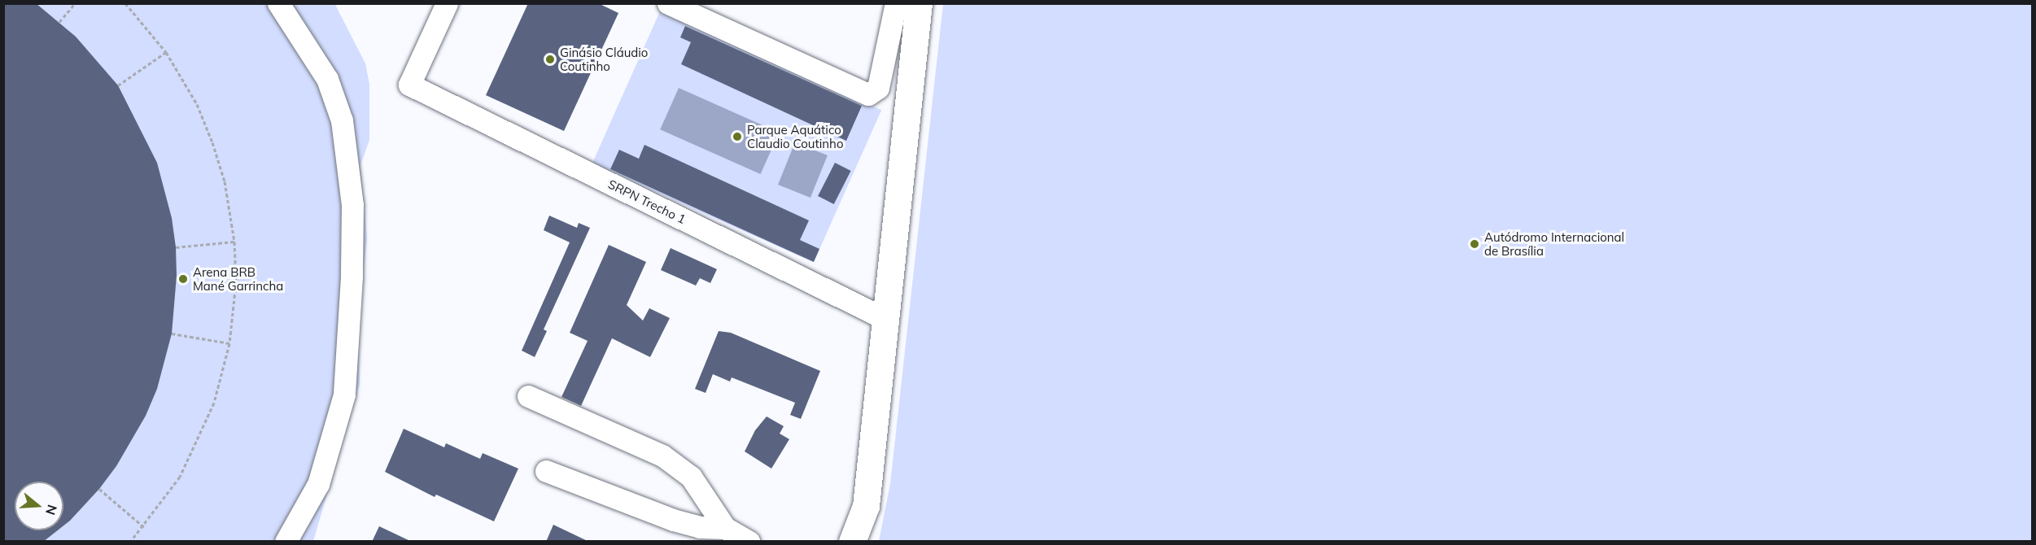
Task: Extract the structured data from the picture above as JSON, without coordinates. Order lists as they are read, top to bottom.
{
  "streets": {
    "lane": ["SRPN Trecho 1"]
  },
  "places": [
    "Ginásio Cláudio Coutinho",
    "Parque Aquático Claudio Coutinho",
    "Autódromo Internacional de Brasília",
    "Arena BRB Mané Garrincha"
  ],
  "north": "right"
}
